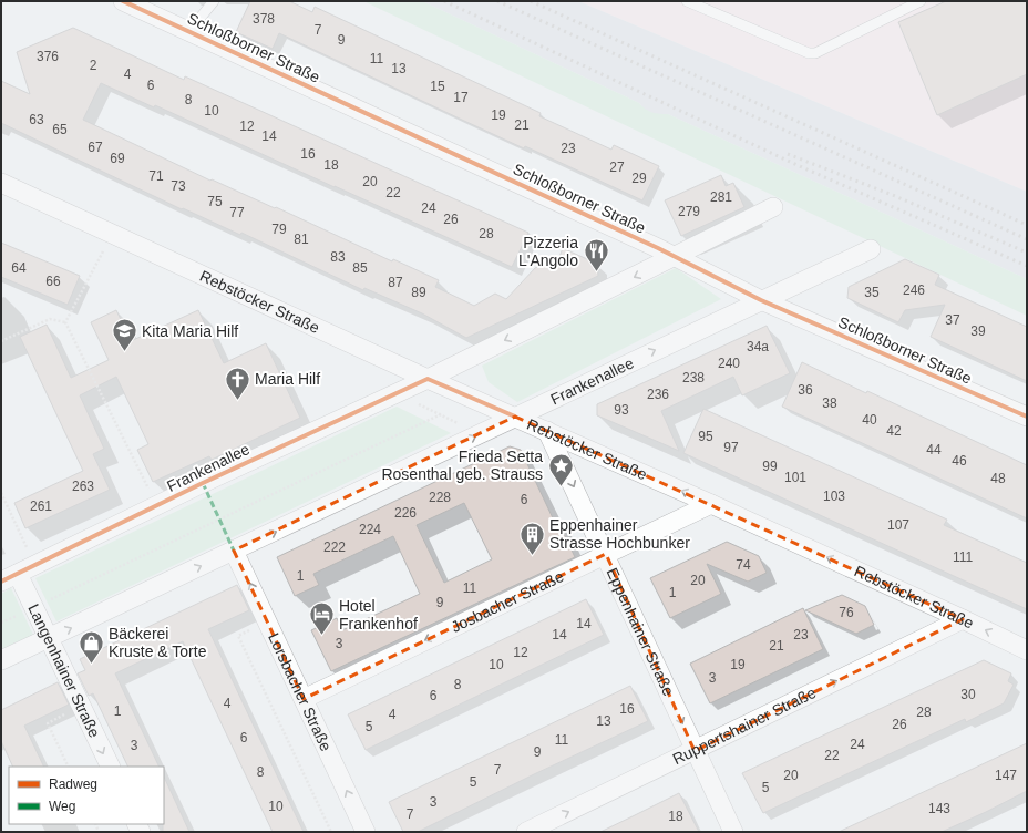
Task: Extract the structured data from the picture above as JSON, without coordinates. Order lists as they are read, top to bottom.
{
  "streets": {
    "street": [
      "Schloßborner Straße",
      "Rebstöcker Straße",
      "Frankenallee",
      "Josbacher Straße",
      "Eppenhainer Straße",
      "Langenhainer Straße",
      "Lorsbacher Straße",
      "Ruppertshainer Straße"
    ]
  },
  "crossings": [
    ["Schloßborner Straße", "Frankenallee"],
    ["Rebstöcker Straße", "Frankenallee"],
    ["Rebstöcker Straße", "Josbacher Straße"],
    ["Rebstöcker Straße", "Eppenhainer Straße"],
    ["Rebstöcker Straße", "Ruppertshainer Straße"],
    ["Frankenallee", "Langenhainer Straße"],
    ["Frankenallee", "Lorsbacher Straße"],
    ["Josbacher Straße", "Eppenhainer Straße"],
    ["Josbacher Straße", "Lorsbacher Straße"],
    ["Eppenhainer Straße", "Ruppertshainer Straße"]
  ],
  "one_way": [
    "Rebstöcker Straße",
    "Josbacher Straße",
    "Eppenhainer Straße",
    "Lorsbacher Straße",
    "Ruppertshainer Straße"
  ],
  "places": {
    "restaurant": ["Pizzeria L'Angolo"],
    "school or university": ["Kita Maria Hilf"],
    "church": ["Maria Hilf"],
    "place": ["Frieda Setta Rosenthal geb. Strauss"],
    "building": ["Eppenhainer Strasse Hochbunker"],
    "hotel": ["Hotel Frankenhof"],
    "shop": ["Bäckerei Kruste & Torte"]
  },
  "house_numbers": [
    "378",
    "7",
    "9",
    "376",
    "11",
    "2",
    "13",
    "4",
    "6",
    "15",
    "17",
    "8",
    "10",
    "19",
    "63",
    "21",
    "12",
    "65",
    "14",
    "67",
    "23",
    "16",
    "69",
    "18",
    "27",
    "71",
    "29",
    "20",
    "73",
    "22",
    "281",
    "75",
    "24",
    "279",
    "77",
    "26",
    "79",
    "28",
    "81",
    "83",
    "64",
    "85",
    "66",
    "87",
    "246",
    "89",
    "35",
    "37",
    "39",
    "34a",
    "240",
    "238",
    "36",
    "236",
    "38",
    "93",
    "40",
    "42",
    "95",
    "97",
    "44",
    "46",
    "99",
    "101",
    "48",
    "263",
    "103",
    "228",
    "6",
    "261",
    "226",
    "107",
    "224",
    "222",
    "111",
    "74",
    "1",
    "20",
    "11",
    "1",
    "9",
    "76",
    "14",
    "14",
    "23",
    "3",
    "21",
    "12",
    "10",
    "19",
    "3",
    "8",
    "30",
    "6",
    "4",
    "16",
    "1",
    "28",
    "4",
    "13",
    "26",
    "5",
    "6",
    "11",
    "24",
    "3",
    "9",
    "22",
    "7",
    "8",
    "20",
    "147",
    "5",
    "5",
    "3",
    "10",
    "143",
    "7",
    "18"
  ],
  "legend": ["Radweg", "Weg"]
}
